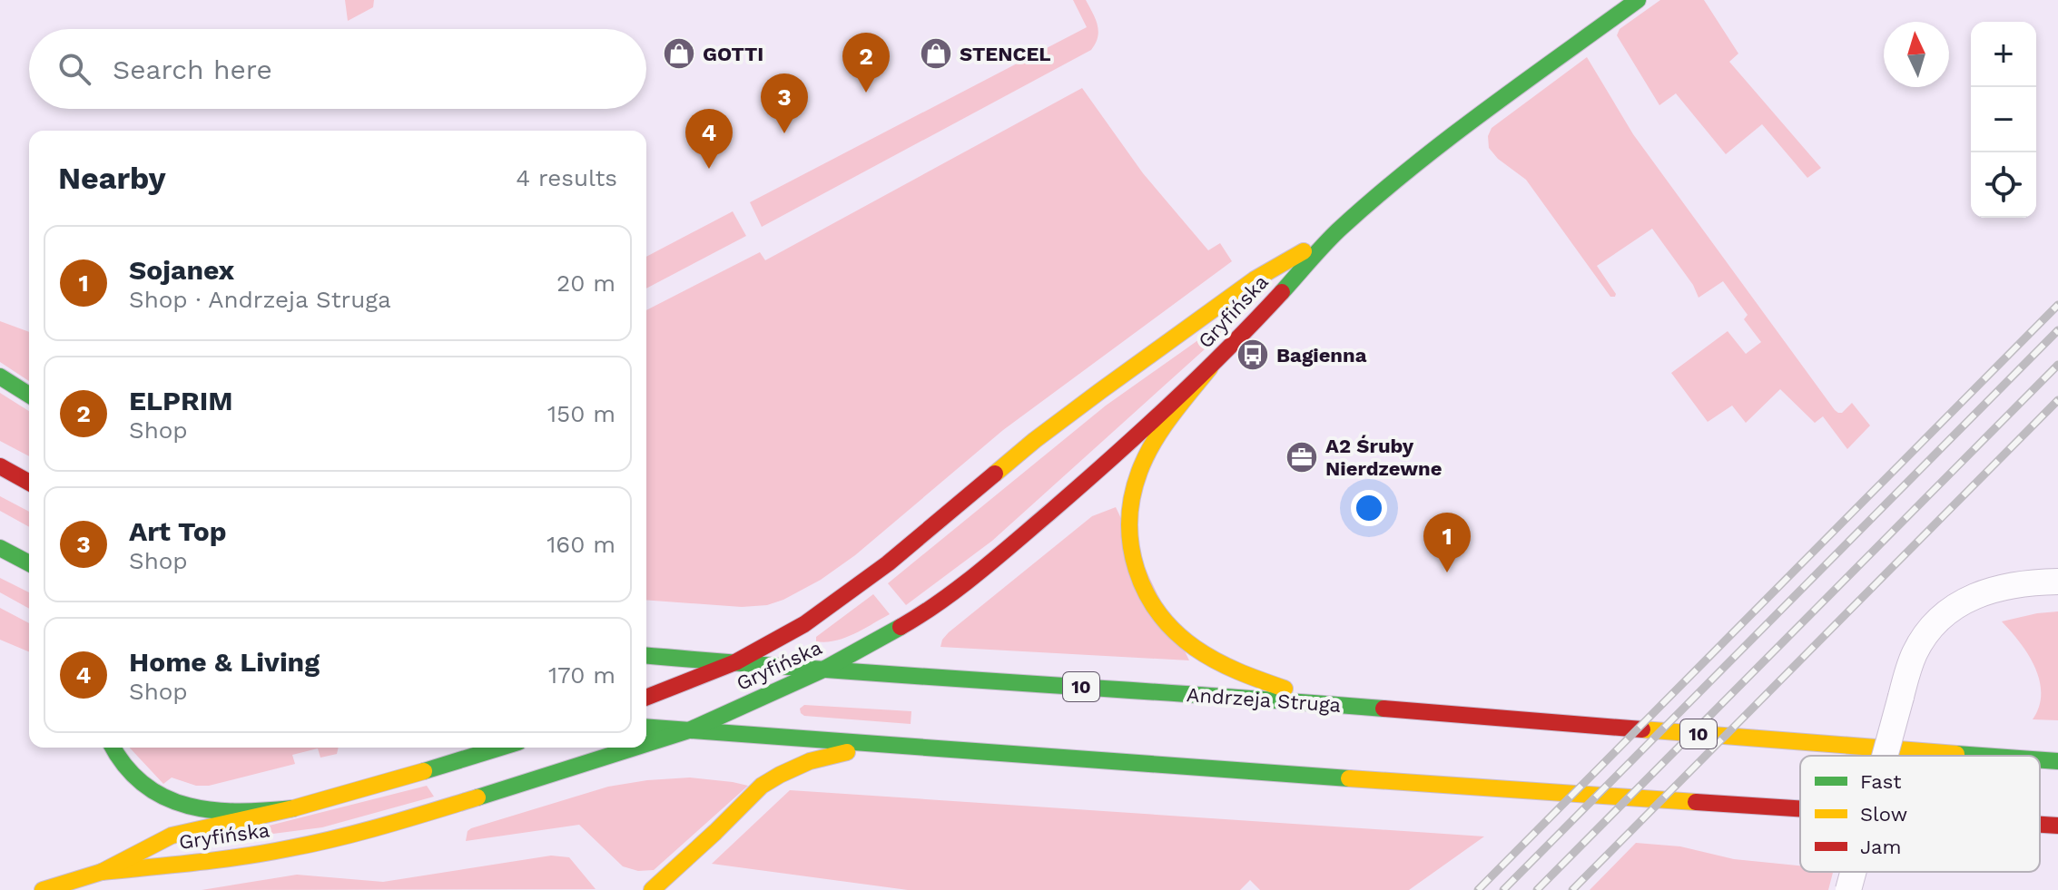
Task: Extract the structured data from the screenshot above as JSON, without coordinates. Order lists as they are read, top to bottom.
{
  "streets": {
    "main road": ["Gryfińska", "10", "Andrzeja Struga"]
  },
  "crossings": [
    ["Gryfińska", "Andrzeja Struga"]
  ],
  "places": {
    "shop": ["GOTTI", "STENCEL"],
    "bus stop": ["Bagienna"],
    "office": ["A2 Śruby Nierdzewne"]
  },
  "legend": ["Fast", "Slow", "Jam"],
  "north": "top",
  "page": {
    "map_buttons": ["+", "−"],
    "search": "Search here",
    "pins": [
      "2",
      "3",
      "4",
      "1"
    ],
    "heading": ["Nearby", "4 results"],
    "list": [
      {
        "mark": "1",
        "name": "Sojanex",
        "note": "Shop · Andrzeja Struga",
        "value": "20 m"
      },
      {
        "mark": "2",
        "name": "ELPRIM",
        "note": "Shop",
        "value": "150 m"
      },
      {
        "mark": "3",
        "name": "Art Top",
        "note": "Shop",
        "value": "160 m"
      },
      {
        "mark": "4",
        "name": "Home & Living",
        "note": "Shop",
        "value": "170 m"
      }
    ]
  }
}
